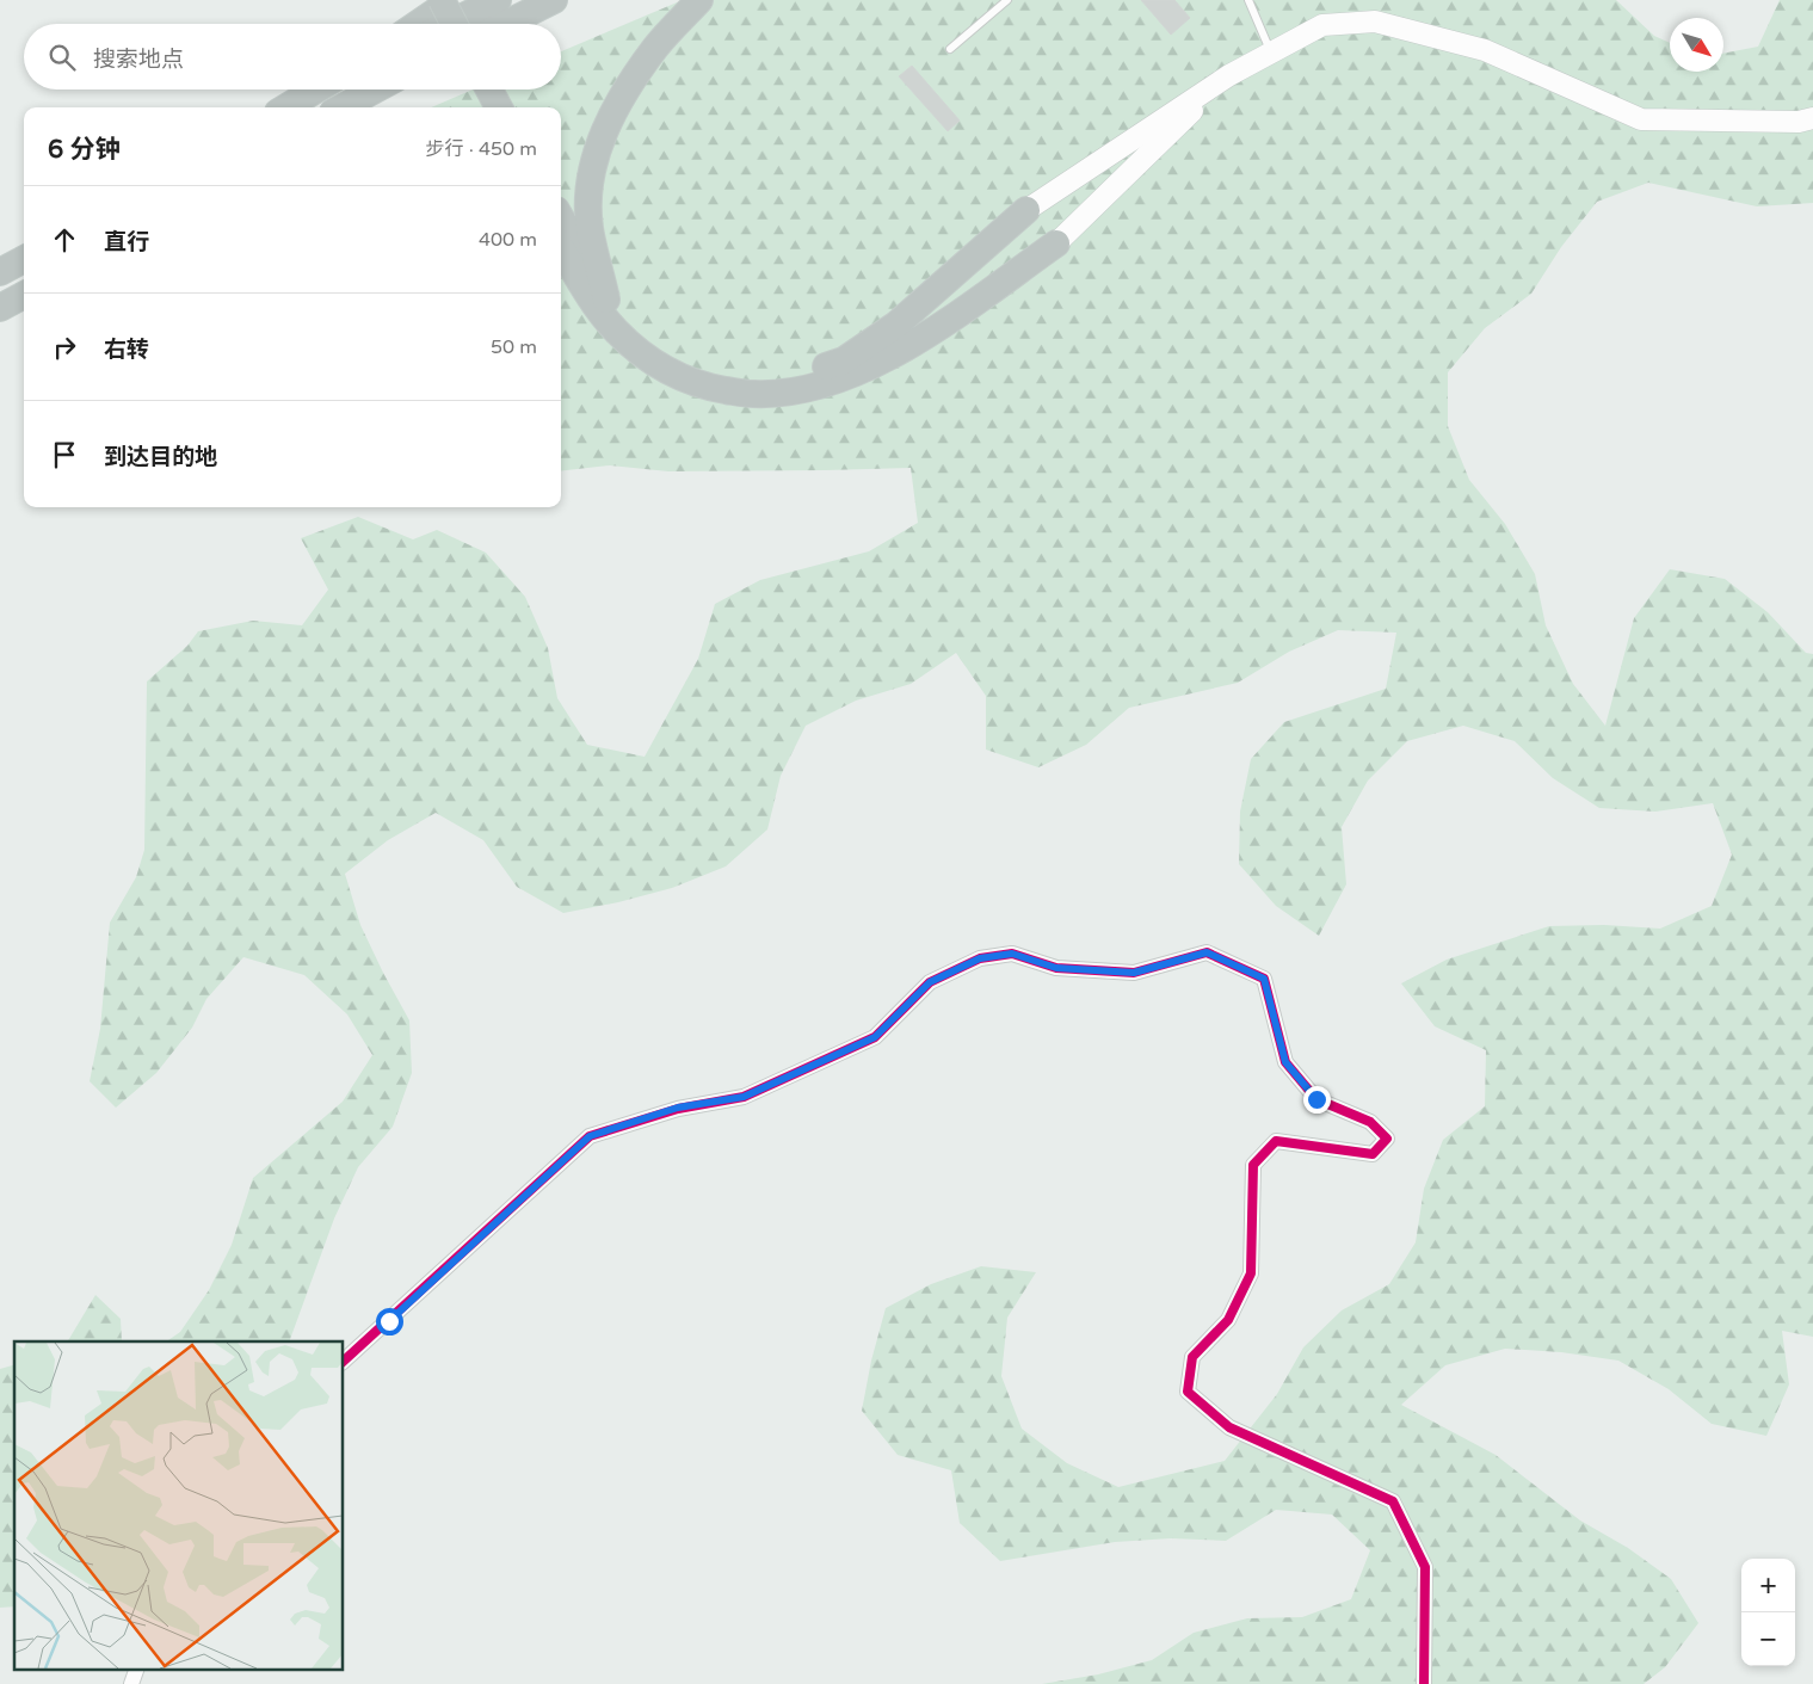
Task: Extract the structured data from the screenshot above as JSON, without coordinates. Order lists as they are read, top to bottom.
{
  "north": "bottom right",
  "page": {
    "search": "搜索地点",
    "heading": ["6 分钟", "步行 · 450 m"],
    "list": [
      ["直行", "400 m"],
      ["右转", "50 m"],
      "到达目的地"
    ],
    "map_buttons": ["+", "−"]
  }
}
